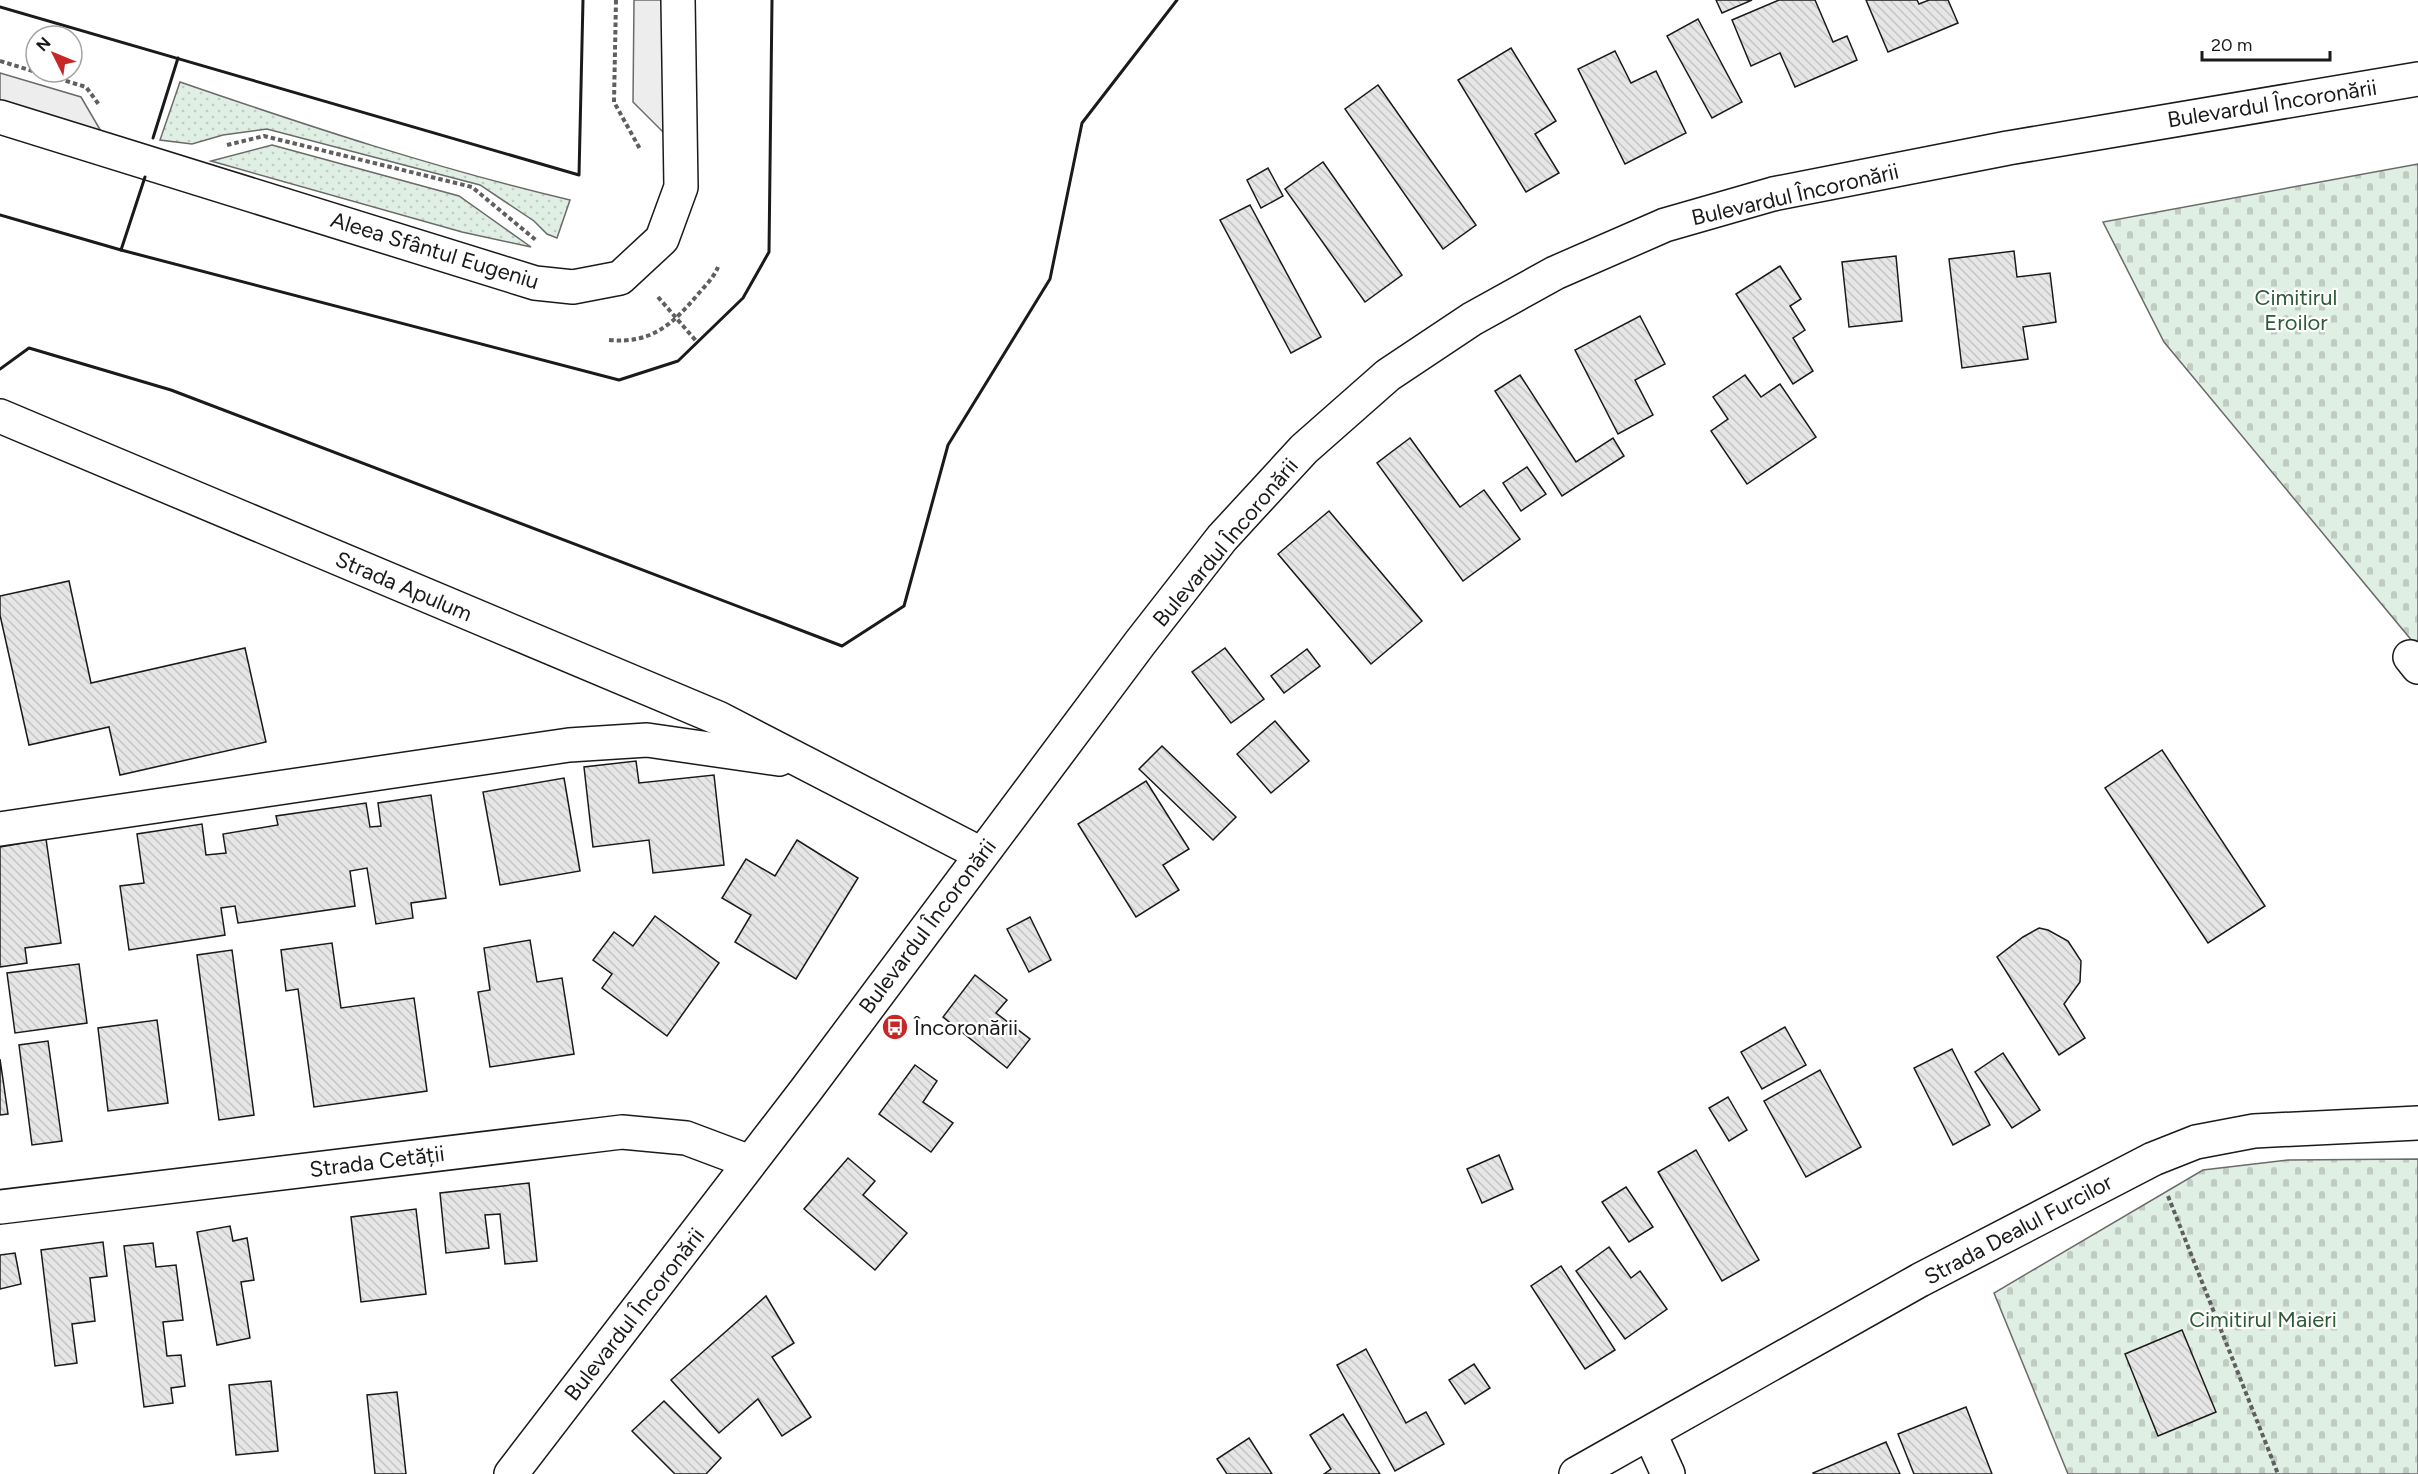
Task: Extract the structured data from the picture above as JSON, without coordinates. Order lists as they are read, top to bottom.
{
  "streets": {
    "street": [
      "Bulevardul Încoronării",
      "Aleea Sfântul Eugeniu",
      "Strada Apulum",
      "Strada Cetății",
      "Strada Dealul Furcilor"
    ]
  },
  "crossings": [
    ["Bulevardul Încoronării", "Strada Apulum"],
    ["Bulevardul Încoronării", "Strada Cetății"]
  ],
  "parks": ["Cimitirul Eroilor", "Cimitirul Maieri"],
  "places": {
    "bus stop": ["Încoronării"]
  },
  "scale_bar": "20 m",
  "north": "top left"
}
